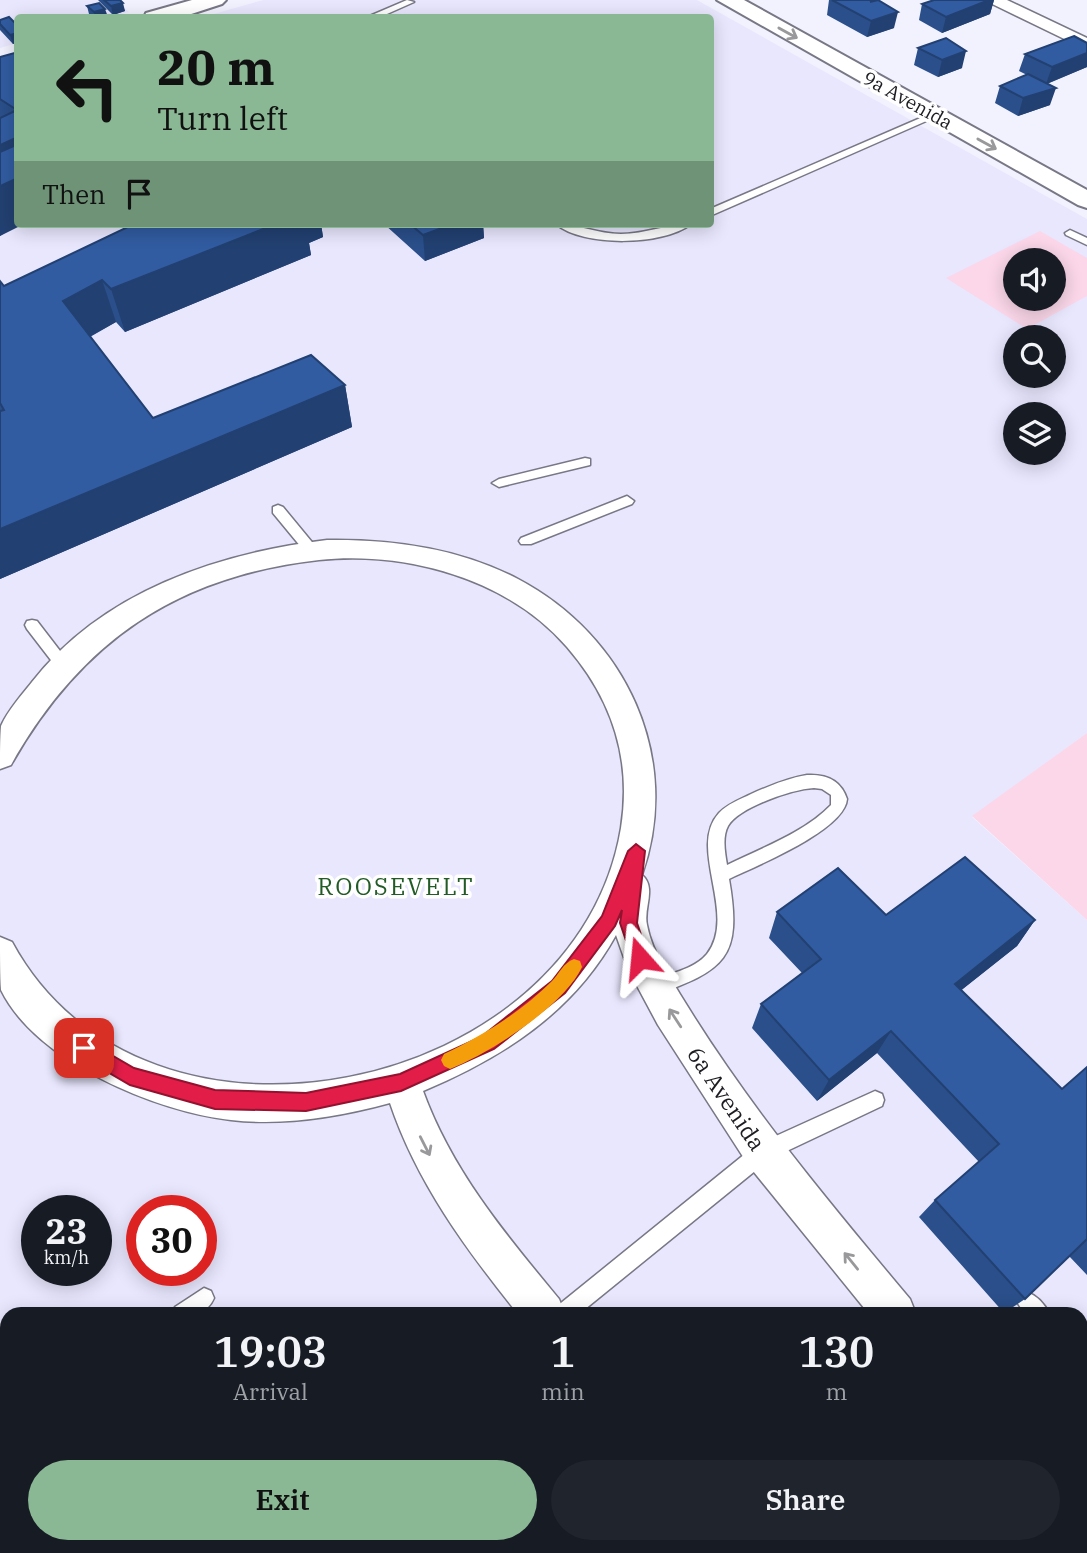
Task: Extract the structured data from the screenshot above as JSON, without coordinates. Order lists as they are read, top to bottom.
{
  "streets": {
    "main road": ["9a Avenida"],
    "street": ["6a Avenida"]
  },
  "districts": ["ROOSEVELT"],
  "page": {
    "turn": ["20 m", "Turn left"],
    "then": "Then",
    "speed": "23 km/h",
    "limit": "30",
    "eta": [
      "19:03",
      "Arrival",
      "1",
      "min",
      "130",
      "m"
    ],
    "buttons": ["Exit", "Share"]
  }
}
